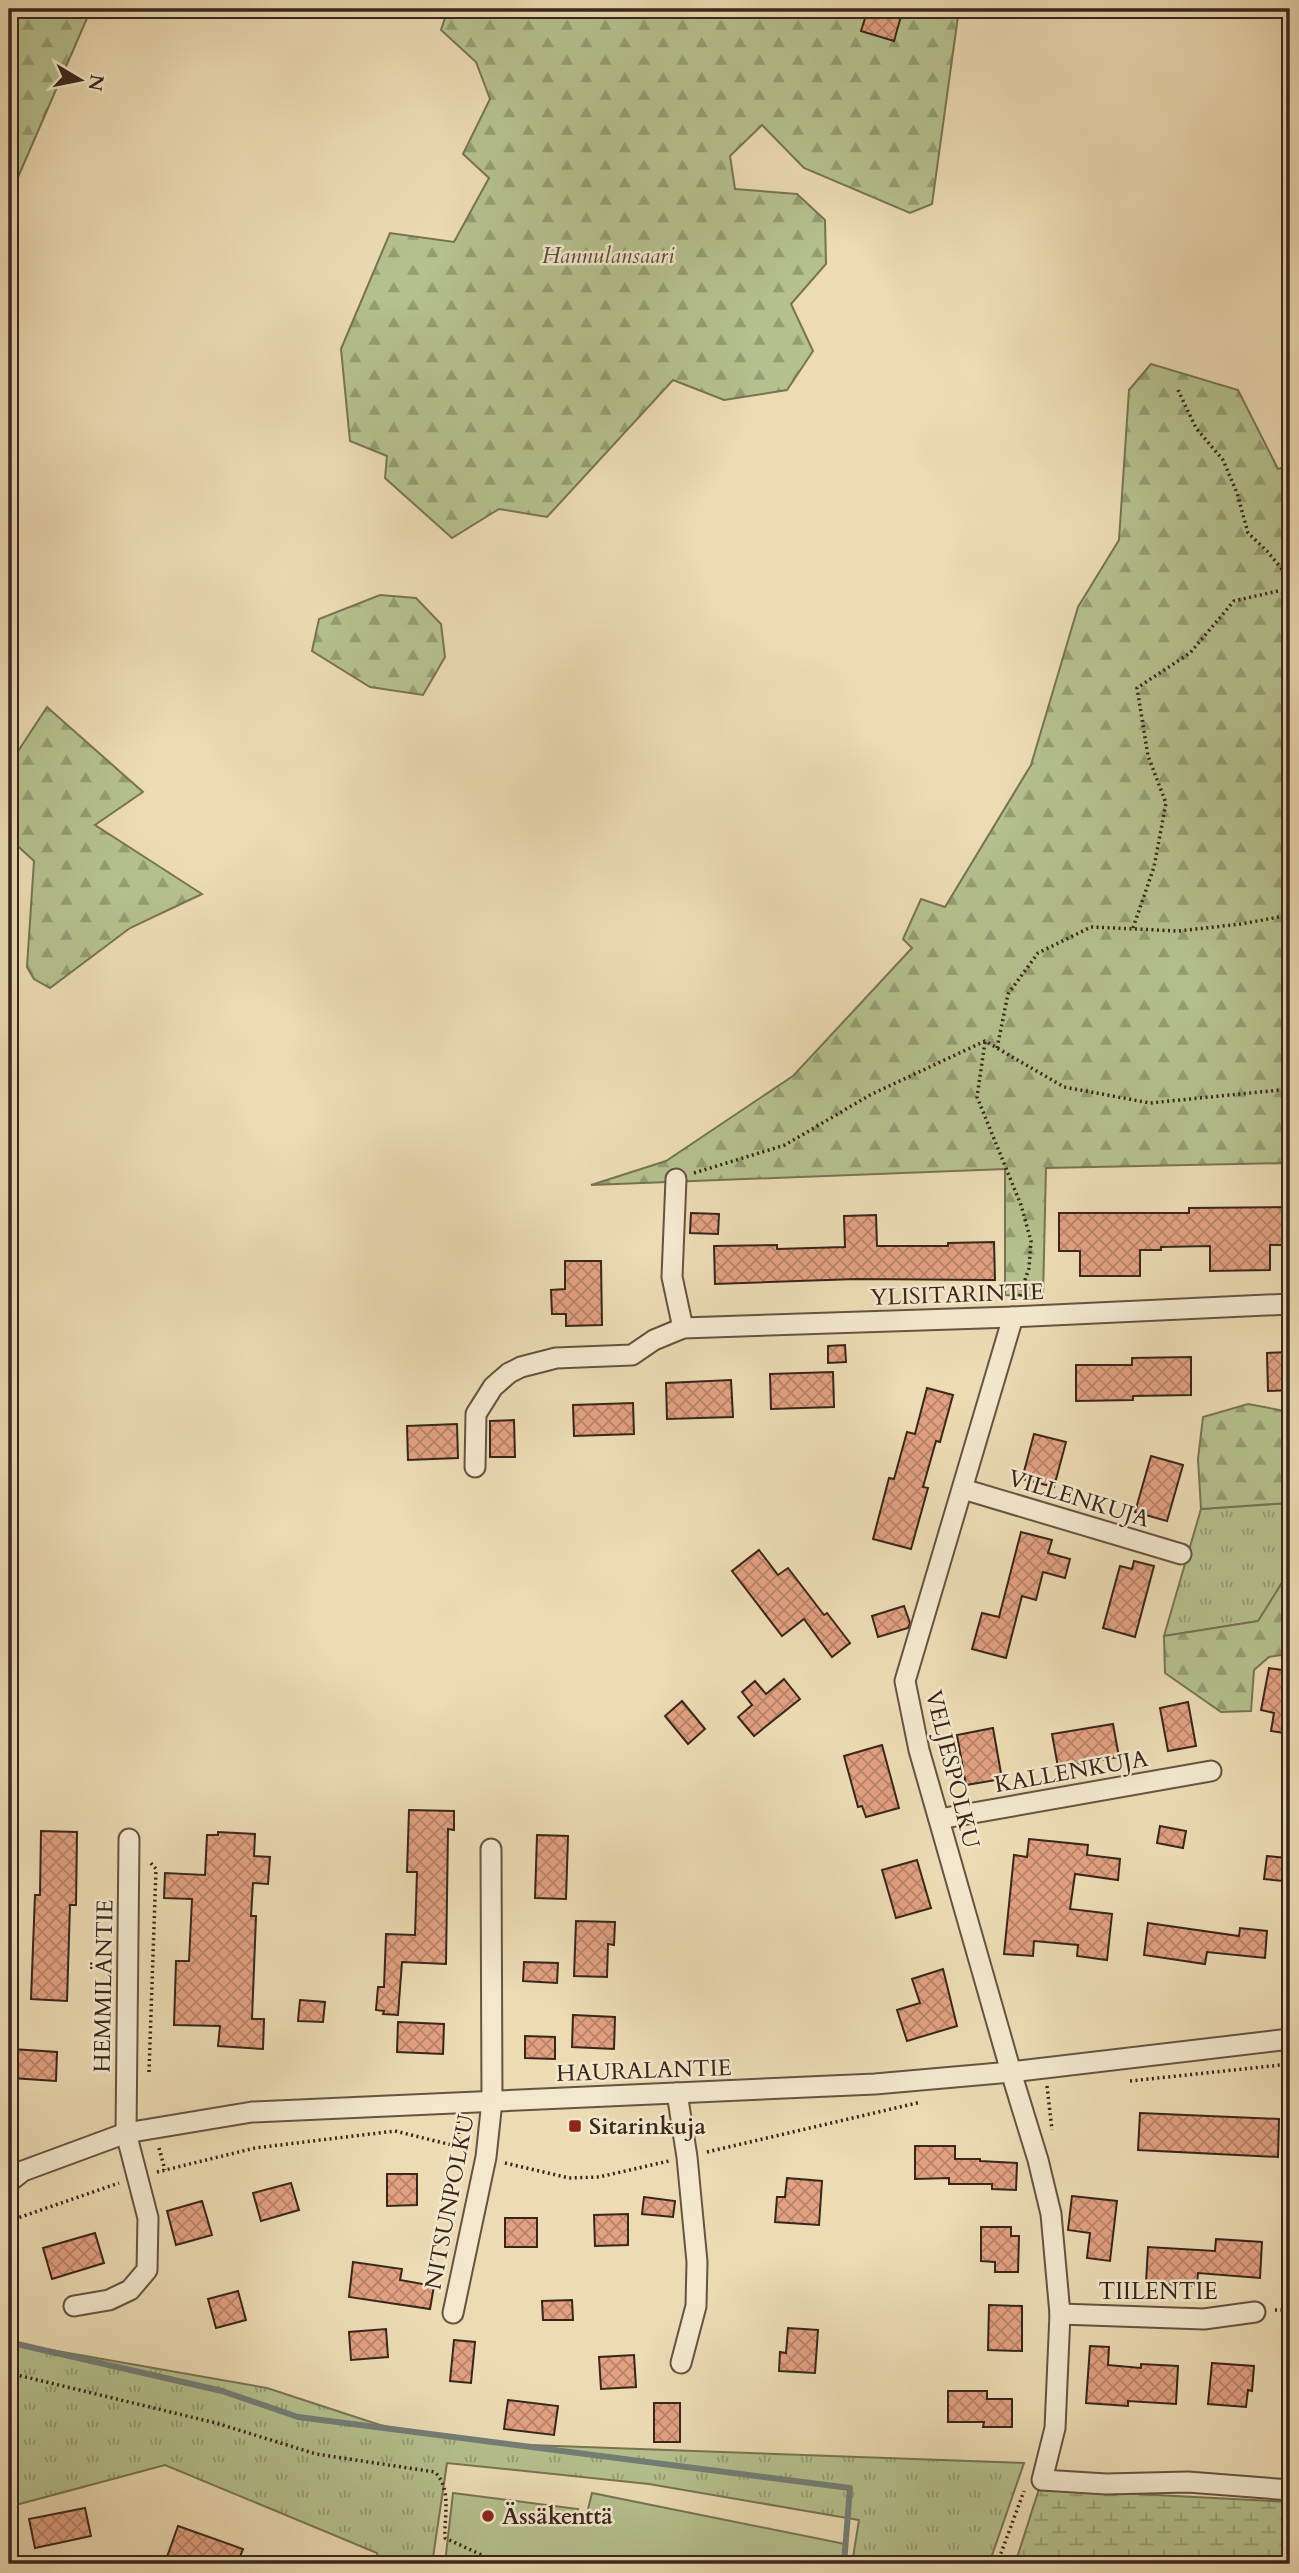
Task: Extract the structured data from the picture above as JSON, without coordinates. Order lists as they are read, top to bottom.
{
  "streets": {
    "street": [
      "YLISITARINTIE",
      "VILLENKUJA",
      "VELJESPOLKU",
      "KALLENKUJA",
      "HEMMILÄNTIE",
      "HAURALANTIE",
      "NITSUNPOLKU",
      "TIILENTIE"
    ]
  },
  "crossings": [
    ["YLISITARINTIE", "VELJESPOLKU"],
    ["VILLENKUJA", "VELJESPOLKU"],
    ["VELJESPOLKU", "KALLENKUJA"],
    ["VELJESPOLKU", "HAURALANTIE"],
    ["VELJESPOLKU", "TIILENTIE"],
    ["HEMMILÄNTIE", "HAURALANTIE"],
    ["HAURALANTIE", "NITSUNPOLKU"]
  ],
  "parks": ["Hannulansaari"],
  "places": {
    "transit": ["Sitarinkuja"],
    "other": ["Ässäkenttä"]
  },
  "north": "right"
}
